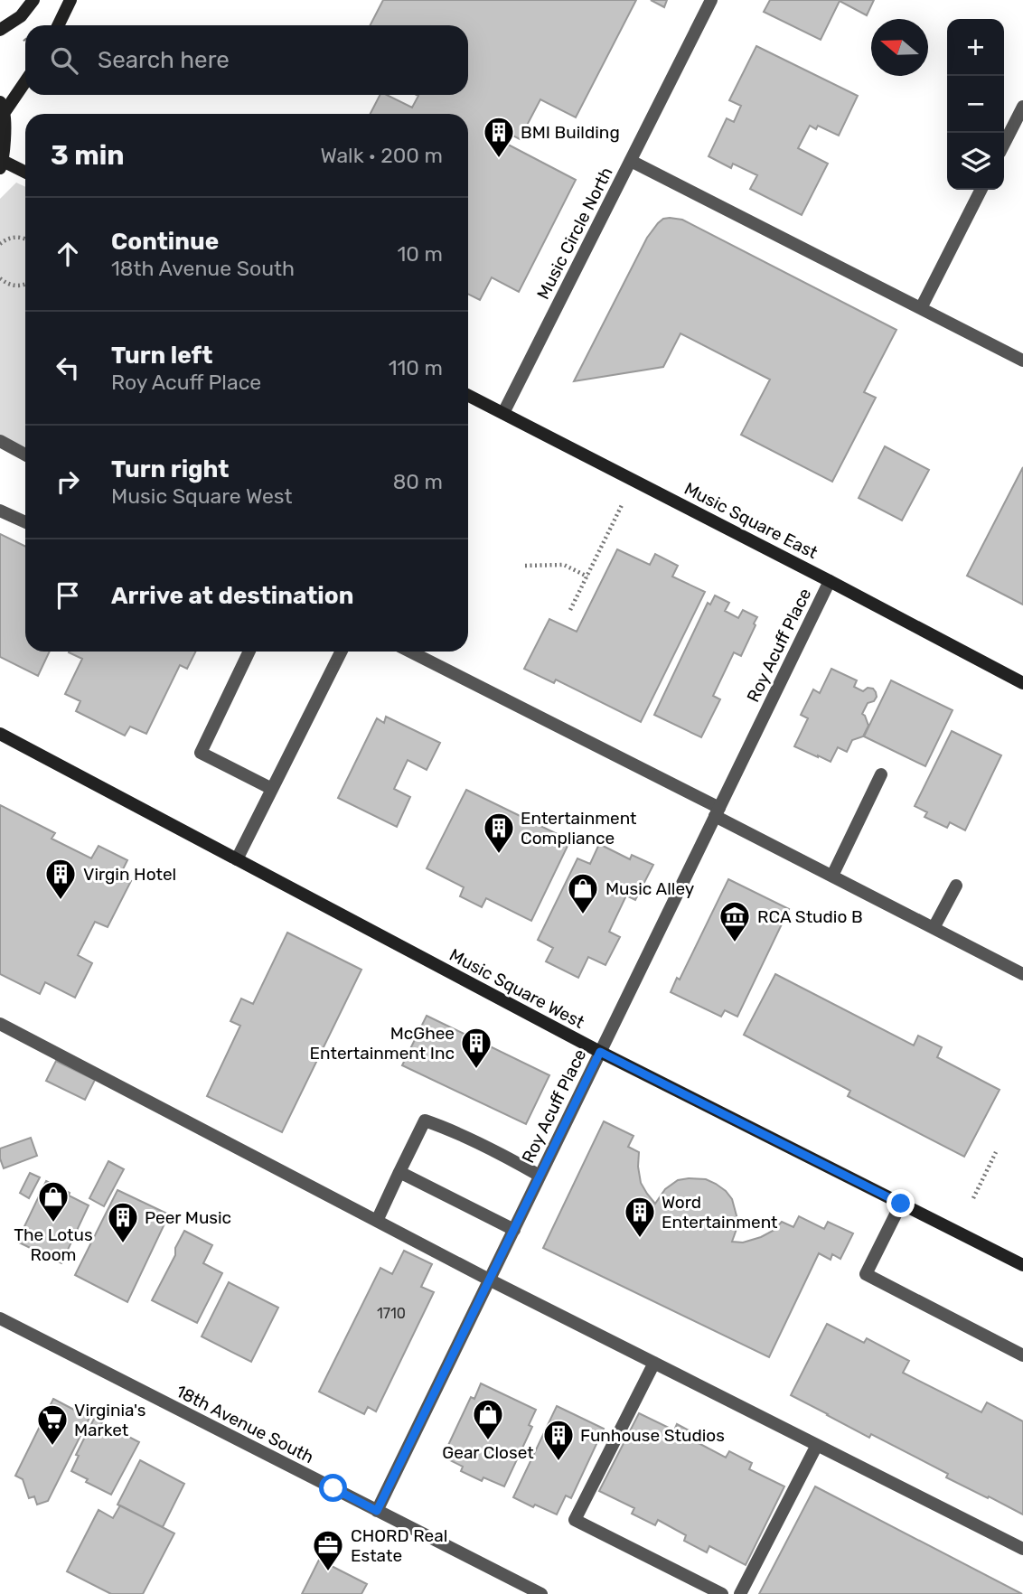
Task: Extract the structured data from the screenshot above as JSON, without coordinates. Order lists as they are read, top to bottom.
{
  "streets": {
    "main road": ["Music Square East", "Music Square West"],
    "street": ["Music Circle North", "Roy Acuff Place", "18th Avenue South"]
  },
  "crossings": [
    ["Music Circle North", "Music Square East"],
    ["Music Square East", "Roy Acuff Place"],
    ["Roy Acuff Place", "Music Square West"],
    ["Roy Acuff Place", "18th Avenue South"]
  ],
  "places": {
    "building": [
      "BMI Building",
      "Entertainment Compliance",
      "Virgin Hotel",
      "McGhee Entertainment Inc",
      "Word Entertainment",
      "Peer Music",
      "Funhouse Studios"
    ],
    "shop": ["Music Alley", "The Lotus Room", "Gear Closet"],
    "museum": ["RCA Studio B"],
    "supermarket": ["Virginia's Market"],
    "office": ["CHORD Real Estate"]
  },
  "house_numbers": ["1710"],
  "north": "left",
  "page": {
    "map_buttons": ["+", "−"],
    "search": "Search here",
    "heading": ["3 min", "Walk · 200 m"],
    "list": [
      ["Continue", "18th Avenue South", "10 m"],
      ["Turn left", "Roy Acuff Place", "110 m"],
      ["Turn right", "Music Square West", "80 m"],
      "Arrive at destination"
    ]
  }
}
